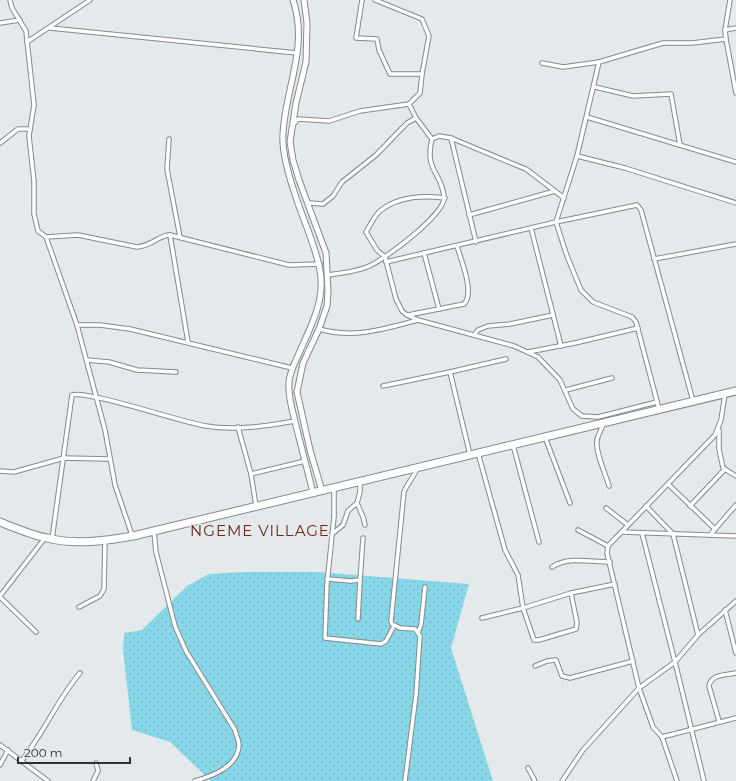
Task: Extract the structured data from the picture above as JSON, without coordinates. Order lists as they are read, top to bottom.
{
  "districts": ["NGEME VILLAGE"],
  "scale_bar": "200 m"
}
